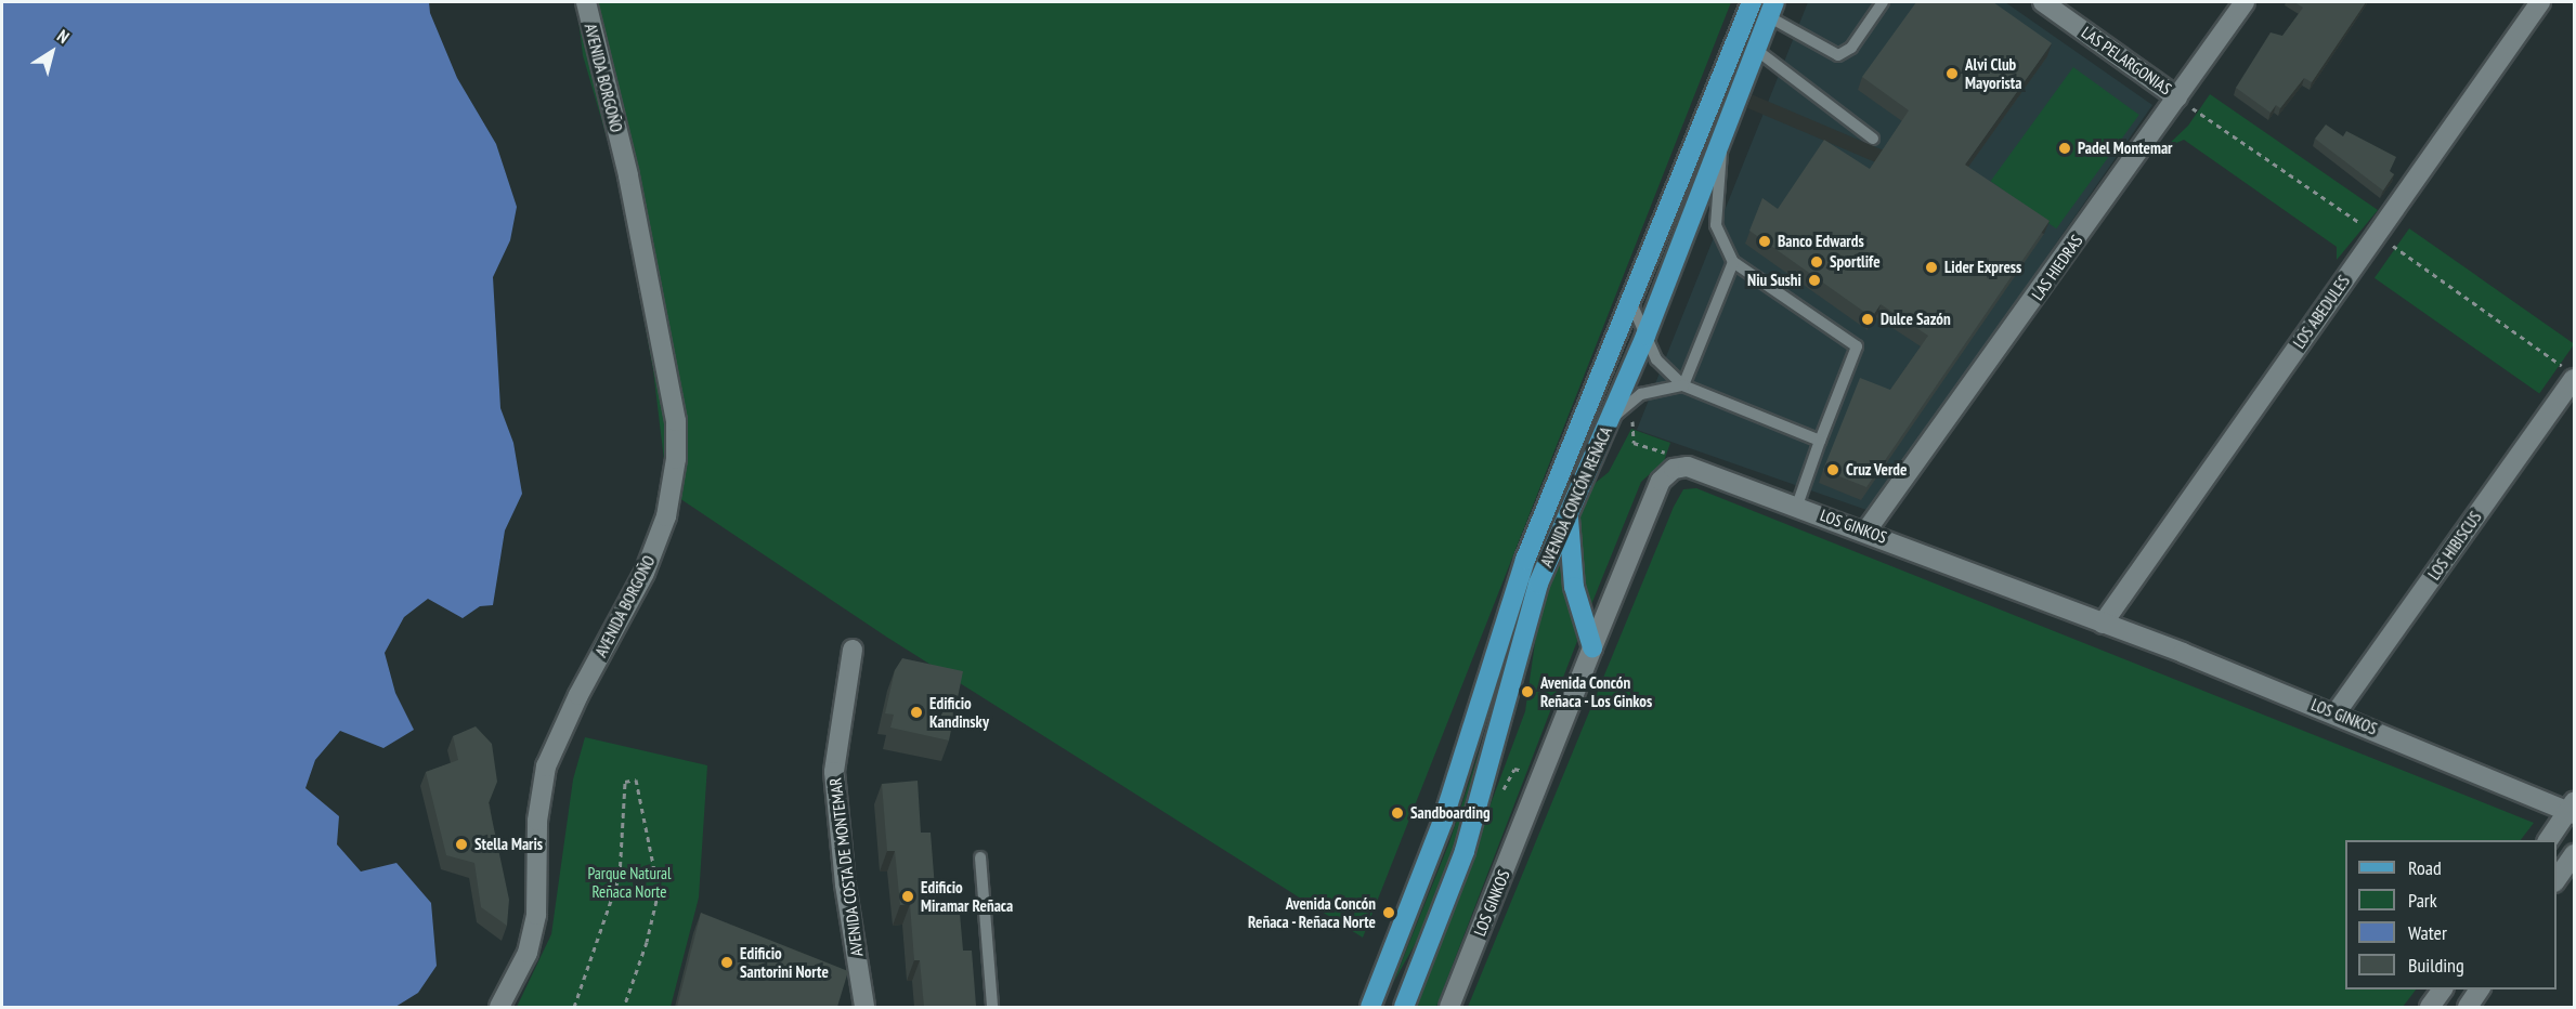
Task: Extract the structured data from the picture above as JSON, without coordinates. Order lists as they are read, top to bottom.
{
  "streets": {
    "main road": ["AVENIDA CONCÓN REÑACA"],
    "street": [
      "LAS PELARGONIAS",
      "AVENIDA BORGOÑO",
      "LAS HIEDRAS",
      "LOS ABEDULES",
      "LOS GINKOS",
      "LOS HIBISCUS",
      "AVENIDA COSTA DE MONTEMAR"
    ]
  },
  "crossings": [
    ["LAS PELARGONIAS", "LAS HIEDRAS"],
    ["LAS HIEDRAS", "LOS GINKOS"],
    ["LOS ABEDULES", "LOS GINKOS"],
    ["LOS GINKOS", "LOS HIBISCUS"]
  ],
  "parks": ["Parque Natural Reñaca Norte"],
  "places": [
    "Alvi Club Mayorista",
    "Padel Montemar",
    "Banco Edwards",
    "Sportlife",
    "Lider Express",
    "Niu Sushi",
    "Dulce Sazón",
    "Cruz Verde",
    "Avenida Concón Reñaca - Los Ginkos",
    "Edificio Kandinsky",
    "Sandboarding",
    "Stella Maris",
    "Edificio Miramar Reñaca",
    "Avenida Concón Reñaca - Reñaca Norte",
    "Edificio Santorini Norte"
  ],
  "legend": [
    "Road",
    "Park",
    "Water",
    "Building"
  ],
  "north": "top right"
}
